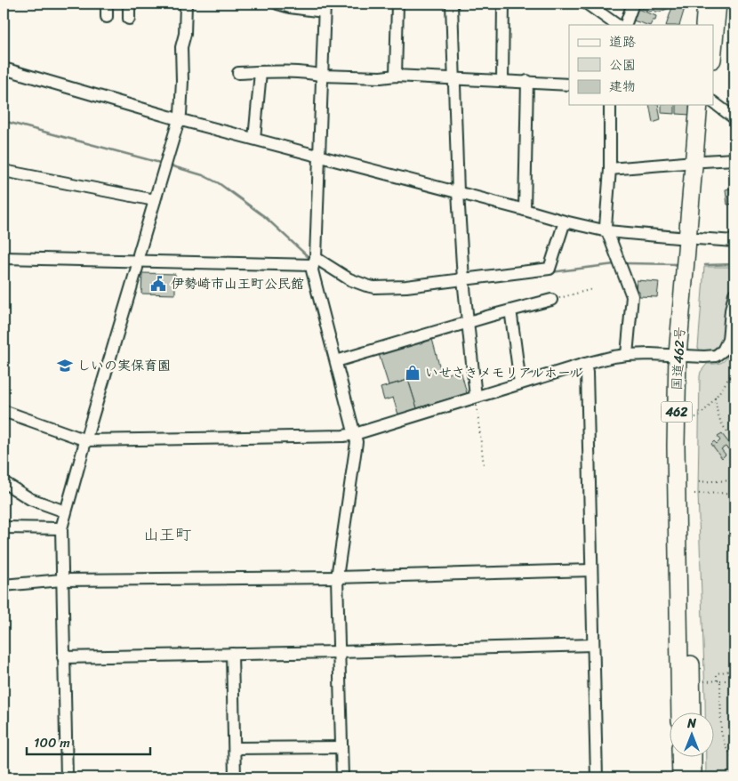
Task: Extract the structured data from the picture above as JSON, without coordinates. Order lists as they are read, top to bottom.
{
  "streets": {
    "highway": ["国道462号", "462"]
  },
  "districts": ["山王町"],
  "places": {
    "public building": ["伊勢崎市山王町公民館"],
    "school or university": ["しいの実保育園"],
    "shop": ["いせさきメモリアルホール"]
  },
  "legend": ["道路", "公園", "建物"],
  "scale_bar": "100 m",
  "north": "top"
}
